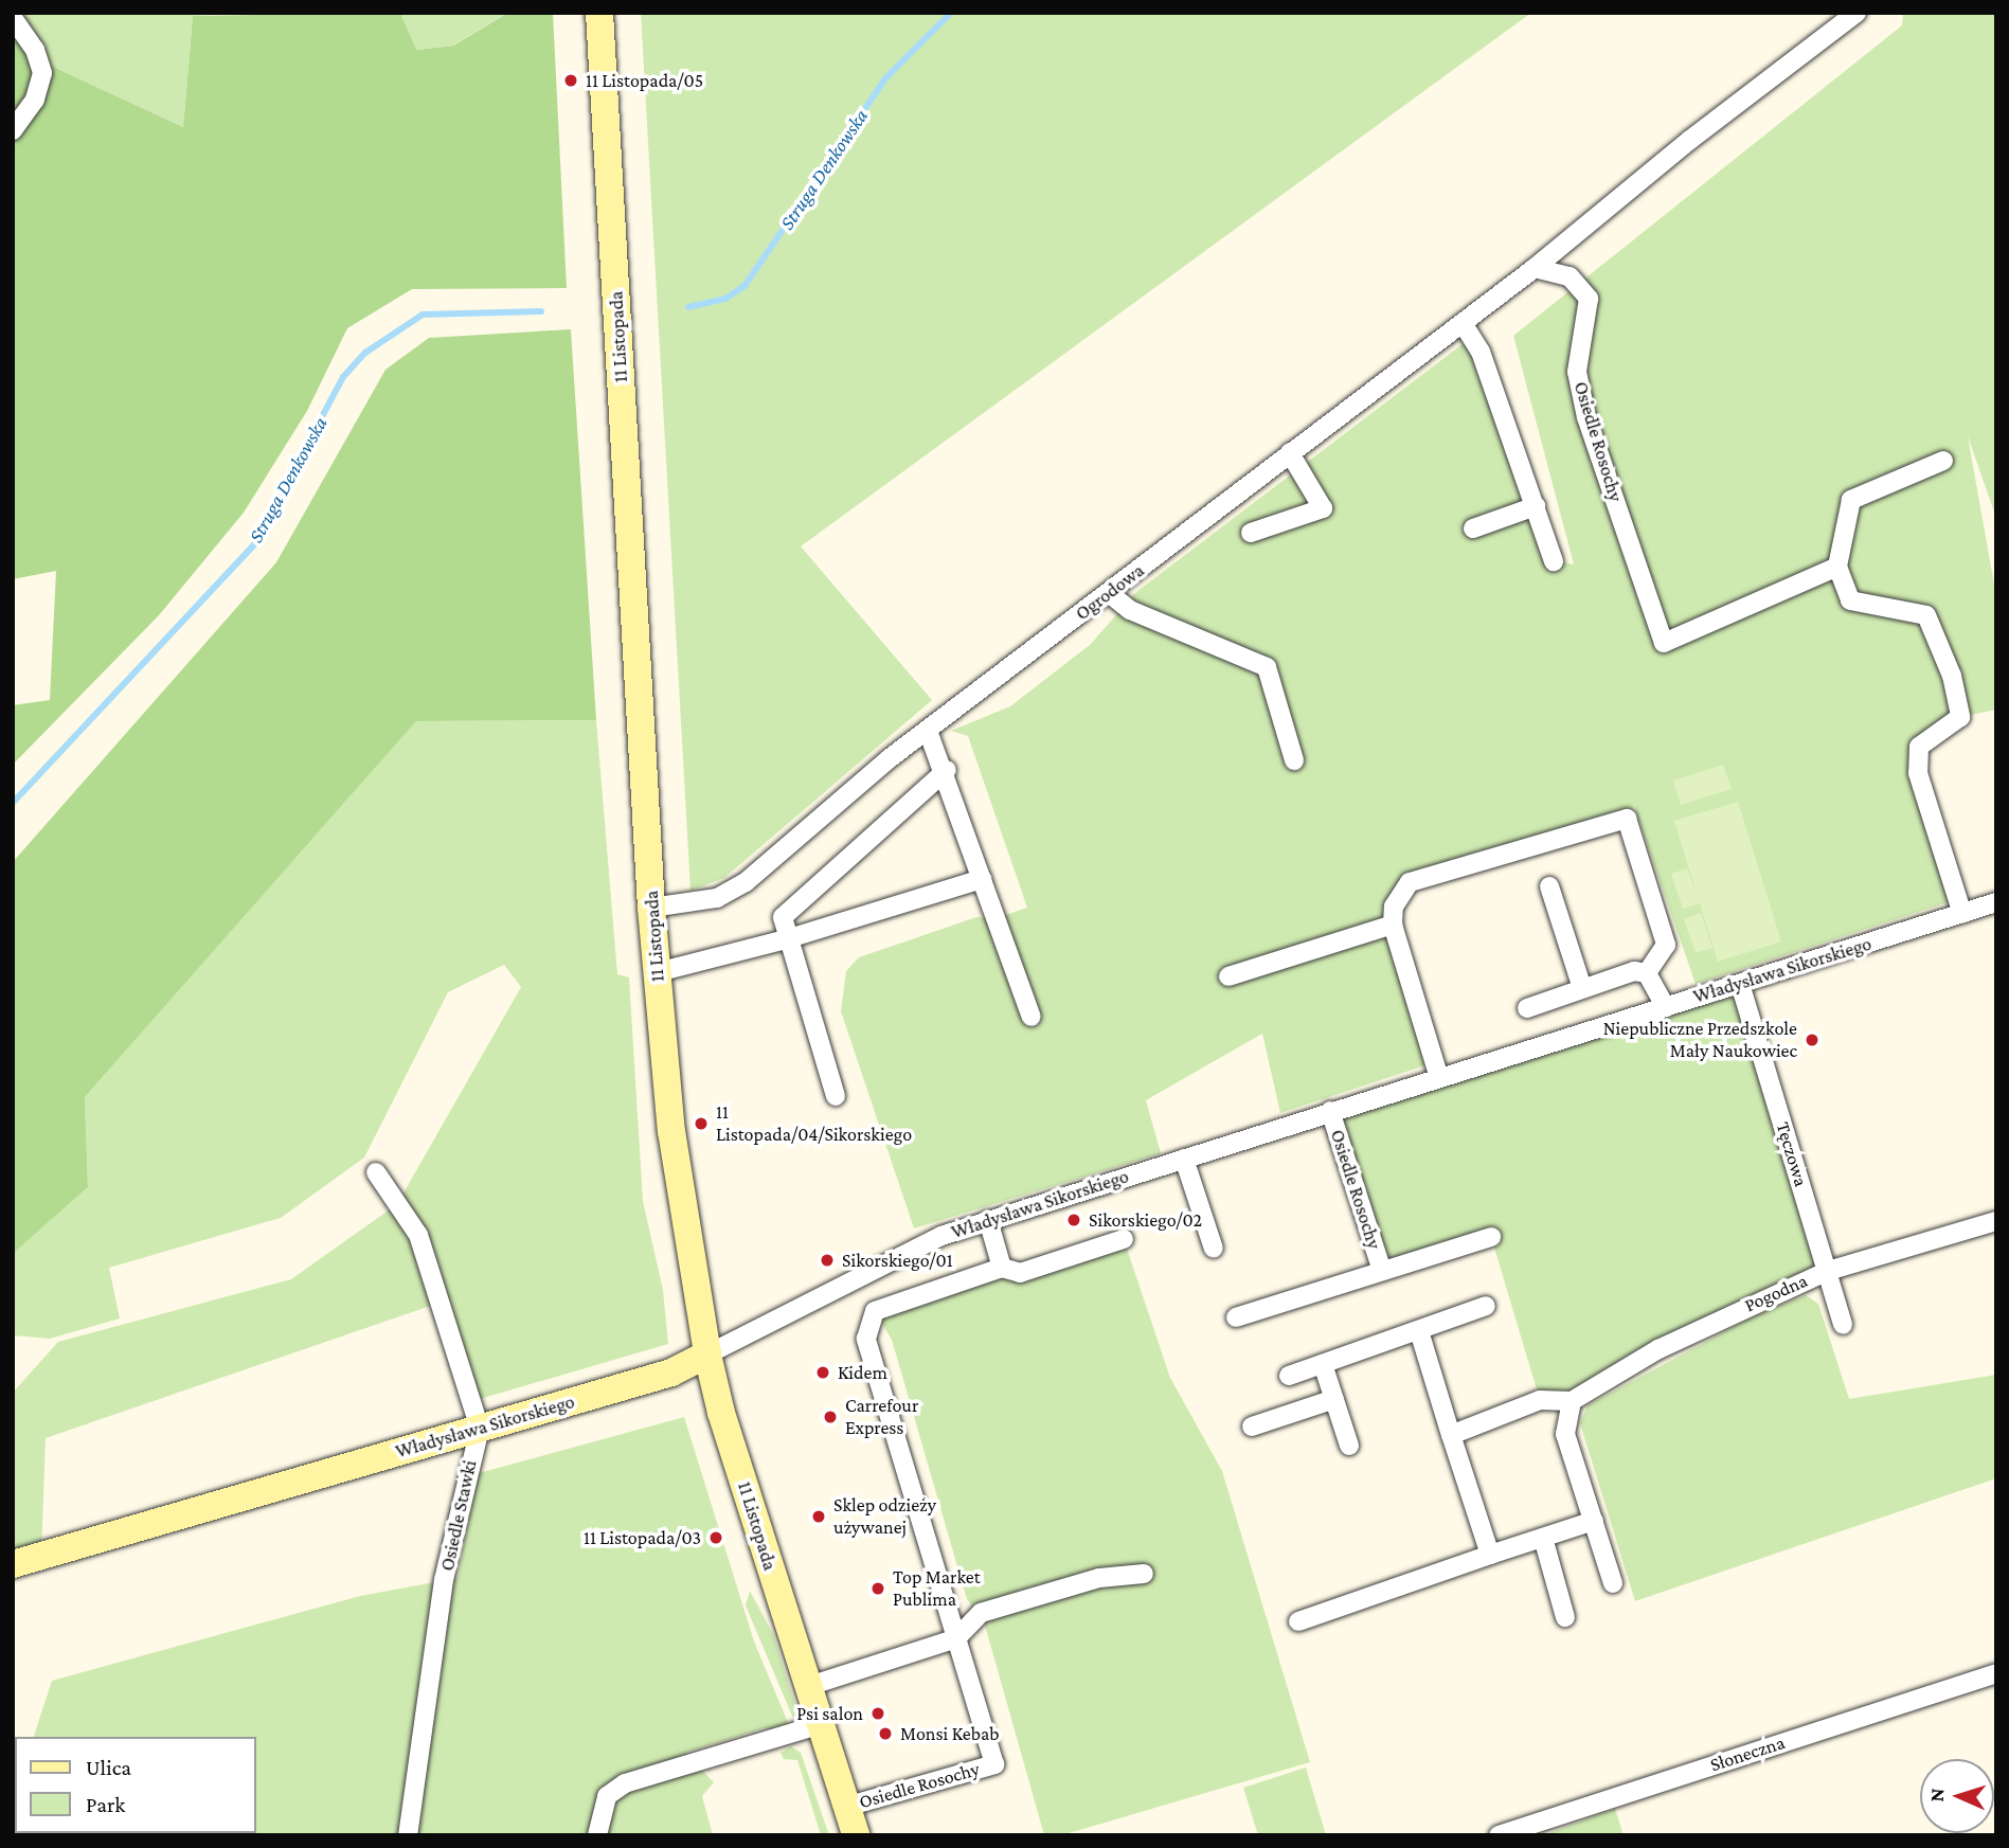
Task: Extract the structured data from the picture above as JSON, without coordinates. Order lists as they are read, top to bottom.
{
  "streets": {
    "street": [
      "11 Listopada",
      "Osiedle Rosochy",
      "Ogrodowa",
      "Władysława Sikorskiego",
      "Tęczowa",
      "Pogodna",
      "Osiedle Stawki",
      "Słoneczna"
    ]
  },
  "crossings": [
    ["11 Listopada", "Osiedle Rosochy"],
    ["11 Listopada", "Ogrodowa"],
    ["11 Listopada", "Władysława Sikorskiego"],
    ["Osiedle Rosochy", "Ogrodowa"],
    ["Osiedle Rosochy", "Władysława Sikorskiego"],
    ["Władysława Sikorskiego", "Tęczowa"],
    ["Władysława Sikorskiego", "Osiedle Stawki"],
    ["Tęczowa", "Pogodna"]
  ],
  "water": ["Struga Denkowska"],
  "places": [
    "11 Listopada/05",
    "Niepubliczne Przedszkole Mały Naukowiec",
    "11 Listopada/04/Sikorskiego",
    "Sikorskiego/02",
    "Sikorskiego/01",
    "Kidem",
    "Carrefour Express",
    "Sklep odzieży używanej",
    "11 Listopada/03",
    "Top Market Publima",
    "Psi salon",
    "Monsi Kebab"
  ],
  "legend": ["Ulica", "Park"],
  "north": "left"
}
